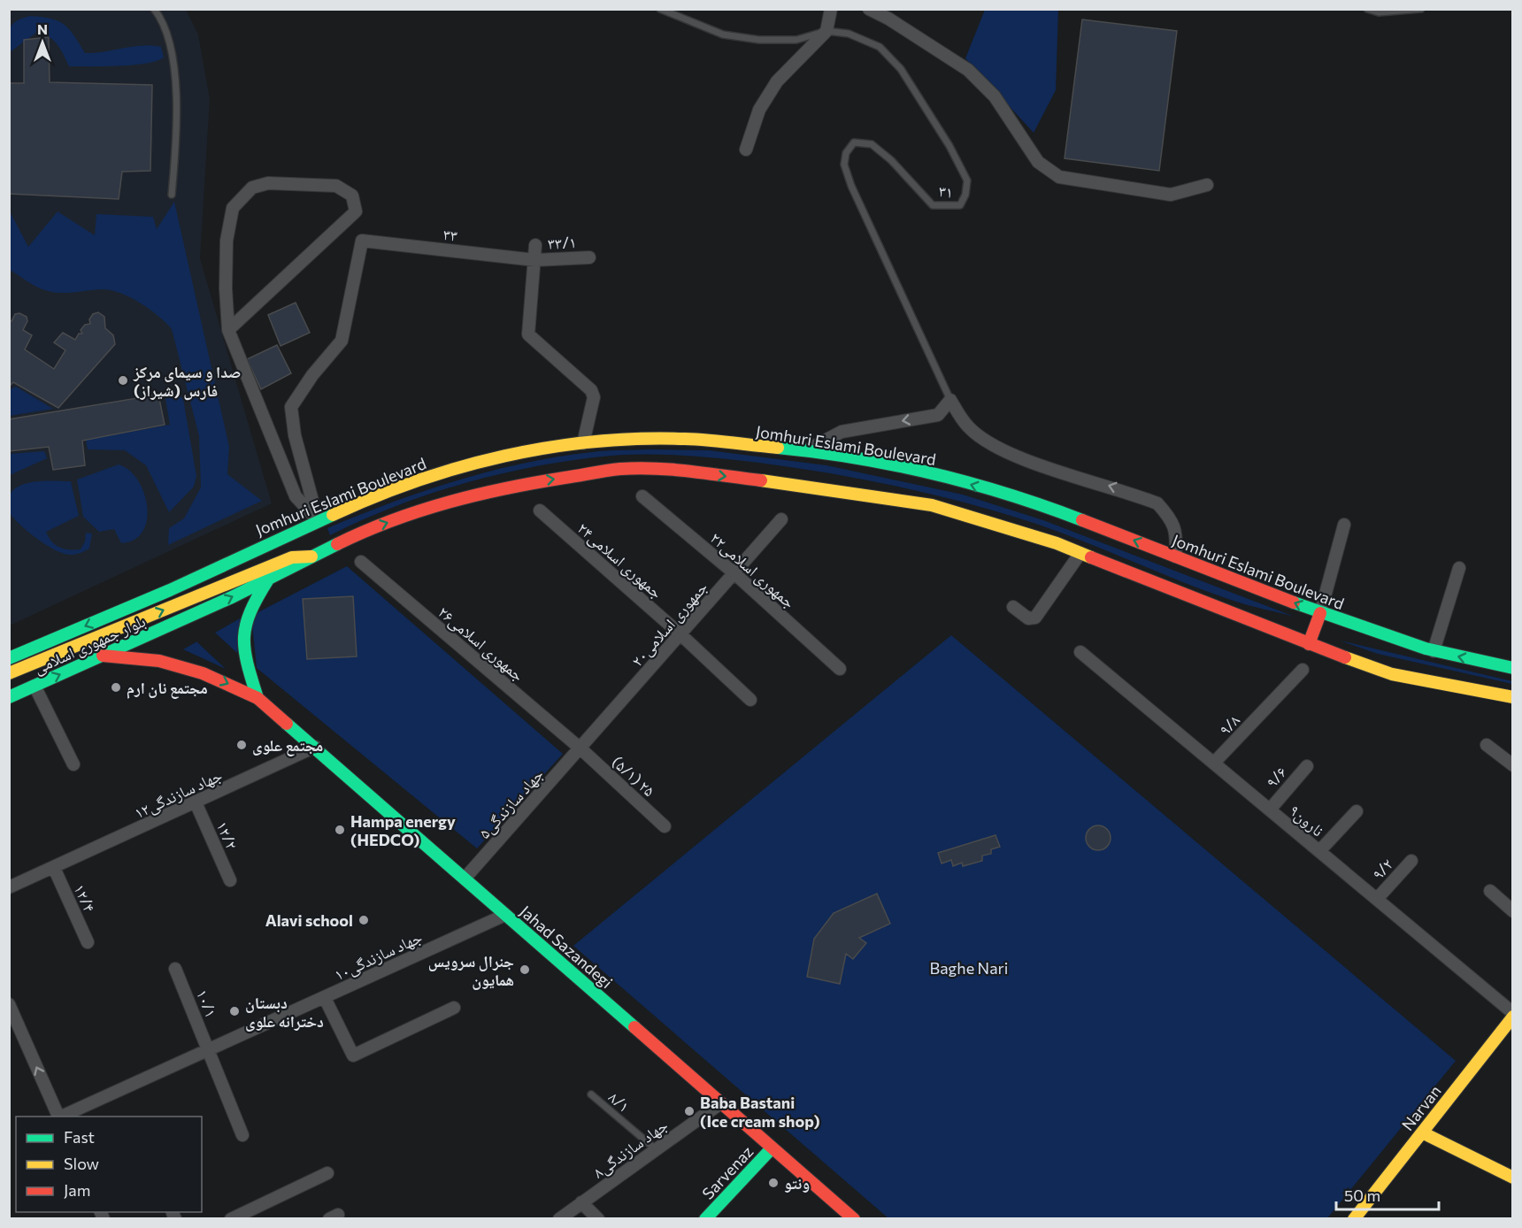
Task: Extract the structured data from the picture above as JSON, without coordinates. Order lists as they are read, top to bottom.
{
  "streets": {
    "main road": [
      "Jomhuri Eslami Boulevard",
      "بلوار جمهوری اسلامی",
      "Jahad Sazandegi",
      "Narvan",
      "Sarvenaz"
    ],
    "street": [
      "۳۳",
      "۳۳/۱",
      "جمهوری اسلامی۲۴",
      "جمهوری اسلامی۲۲",
      "جمهوری اسلامی۲۰",
      "جمهوری اسلامی۲۶",
      "۹/۸",
      "(۵/۱) ۲۵",
      "۹/۶",
      "جهاد سازندگی۱۲",
      "جهاد سازندگی۵",
      "نارون۹",
      "۱۲/۲",
      "۹/۲",
      "۱۲/۴",
      "جهاد سازندگی۱۰",
      "۱۰/۱",
      "جهاد سازندگی۸"
    ],
    "lane": ["۳۱", "۸/۱"]
  },
  "crossings": [
    ["۳۳", "۳۳/۱"],
    ["۳۳", "Jomhuri Eslami Boulevard"],
    ["جمهوری اسلامی۲۴", "جمهوری اسلامی۲۰"],
    ["جمهوری اسلامی۲۲", "جمهوری اسلامی۲۰"],
    ["جمهوری اسلامی۲۰", "جمهوری اسلامی۲۶"],
    ["جمهوری اسلامی۲۰", "(۵/۱) ۲۵"],
    ["جمهوری اسلامی۲۰", "جهاد سازندگی۵"],
    ["جمهوری اسلامی۲۶", "(۵/۱) ۲۵"],
    ["جمهوری اسلامی۲۶", "جهاد سازندگی۵"],
    ["بلوار جمهوری اسلامی", "Jahad Sazandegi"],
    ["۹/۸", "نارون۹"],
    ["(۵/۱) ۲۵", "جهاد سازندگی۵"],
    ["۹/۶", "نارون۹"],
    ["جهاد سازندگی۱۲", "۱۲/۲"],
    ["جهاد سازندگی۱۲", "۱۲/۴"],
    ["جهاد سازندگی۱۲", "Jahad Sazandegi"],
    ["جهاد سازندگی۵", "Jahad Sazandegi"],
    ["نارون۹", "۹/۲"],
    ["نارون۹", "Narvan"],
    ["Jahad Sazandegi", "جهاد سازندگی۱۰"],
    ["Jahad Sazandegi", "جهاد سازندگی۸"],
    ["Jahad Sazandegi", "Sarvenaz"],
    ["جهاد سازندگی۱۰", "۱۰/۱"],
    ["۸/۱", "جهاد سازندگی۸"]
  ],
  "parks": ["Baghe Nari"],
  "places": [
    "صدا و سیمای مرکز فارس (شیراز)",
    "مجتمع نان ارم",
    "مجتمع علوی",
    "Hampa energy (HEDCO)",
    "Alavi school",
    "جنرال سرویس همایون",
    "دبستان دخترانه علوی",
    "Baba Bastani (Ice cream shop)",
    "ونتو"
  ],
  "legend": ["Fast", "Slow", "Jam"],
  "scale_bar": "50 m",
  "north": "top"
}
